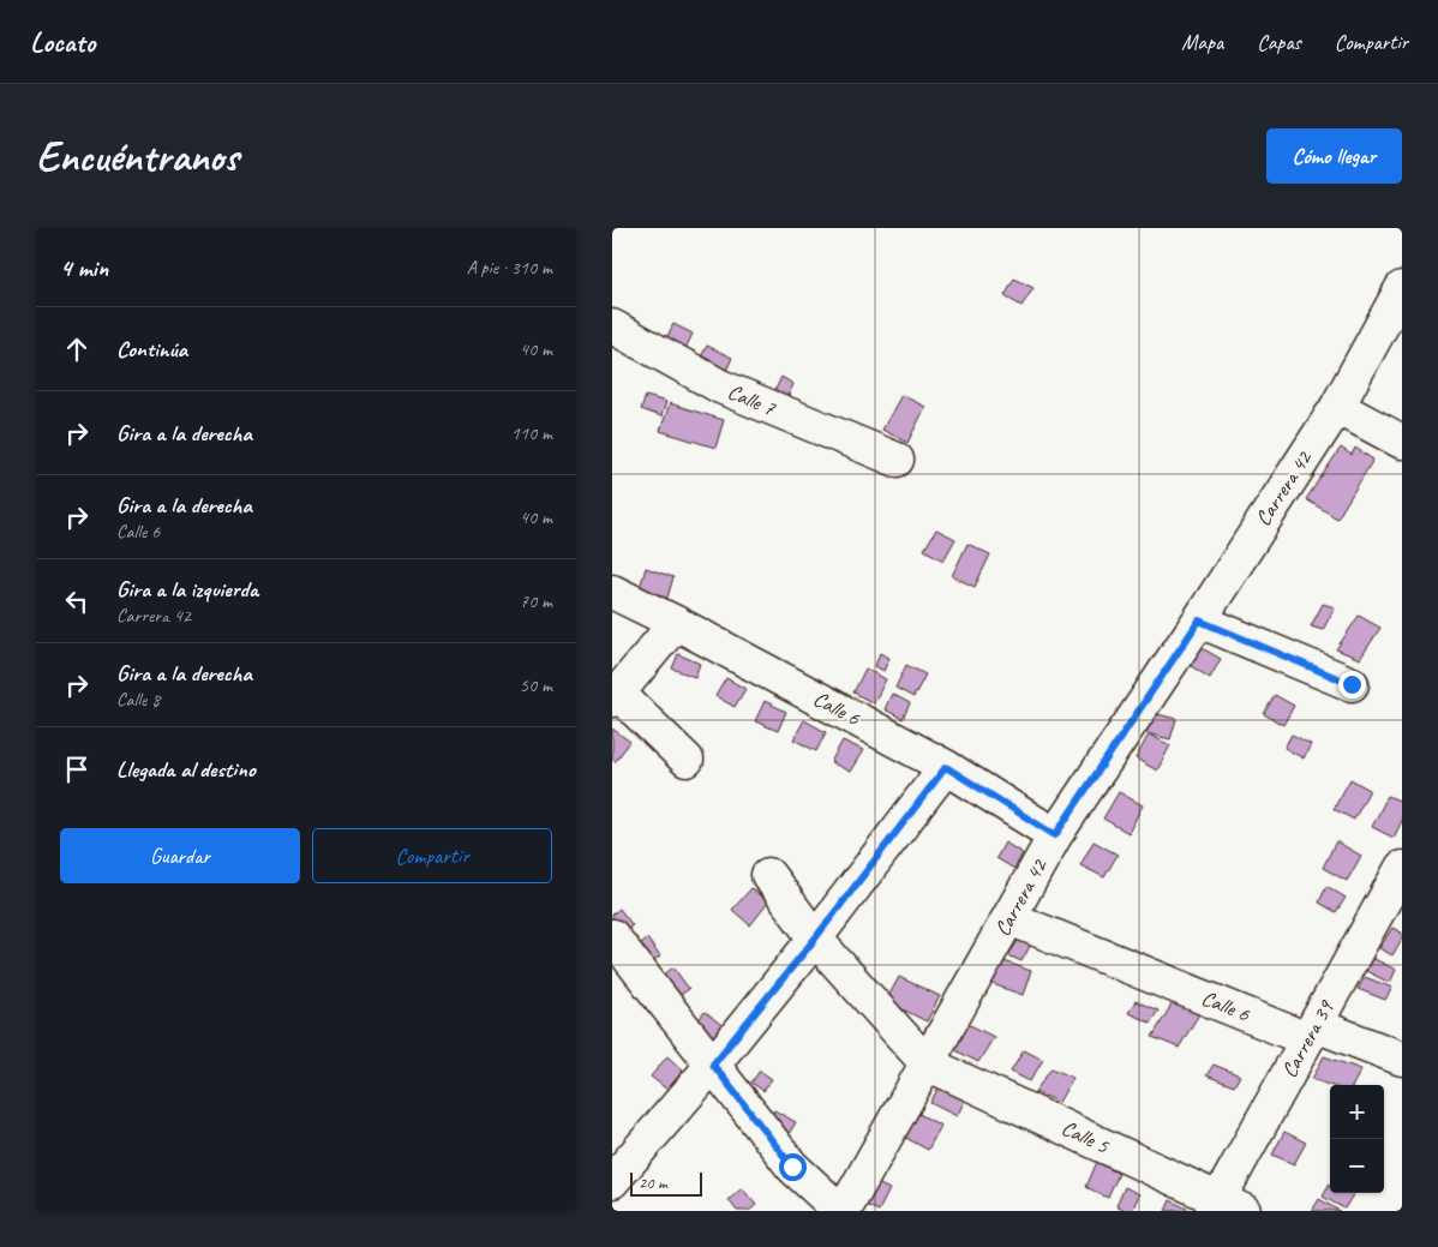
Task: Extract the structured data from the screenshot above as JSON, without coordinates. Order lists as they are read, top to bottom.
{
  "streets": {
    "street": [
      "Calle 7",
      "Carrera 42",
      "Calle 6",
      "Carrera 39",
      "Calle 5"
    ]
  },
  "crossings": [
    ["Carrera 42", "Calle 6"],
    ["Carrera 42", "Calle 5"],
    ["Calle 6", "Carrera 39"],
    ["Carrera 39", "Calle 5"]
  ],
  "scale_bar": "20 m",
  "page": {
    "header": "Locato",
    "nav": ["Mapa", "Capas", "Compartir"],
    "buttons": [
      "Cómo llegar",
      ["Guardar", "Compartir"]
    ],
    "title": "Encuéntranos",
    "heading": ["4 min", "A pie · 310 m"],
    "list": [
      ["Continúa", "40 m"],
      ["Gira a la derecha", "110 m"],
      ["Gira a la derecha", "Calle 6", "40 m"],
      ["Gira a la izquierda", "Carrera 42", "70 m"],
      ["Gira a la derecha", "Calle 8", "50 m"],
      "Llegada al destino"
    ],
    "map_buttons": ["+", "−"],
    "scale": "20 m"
  }
}
